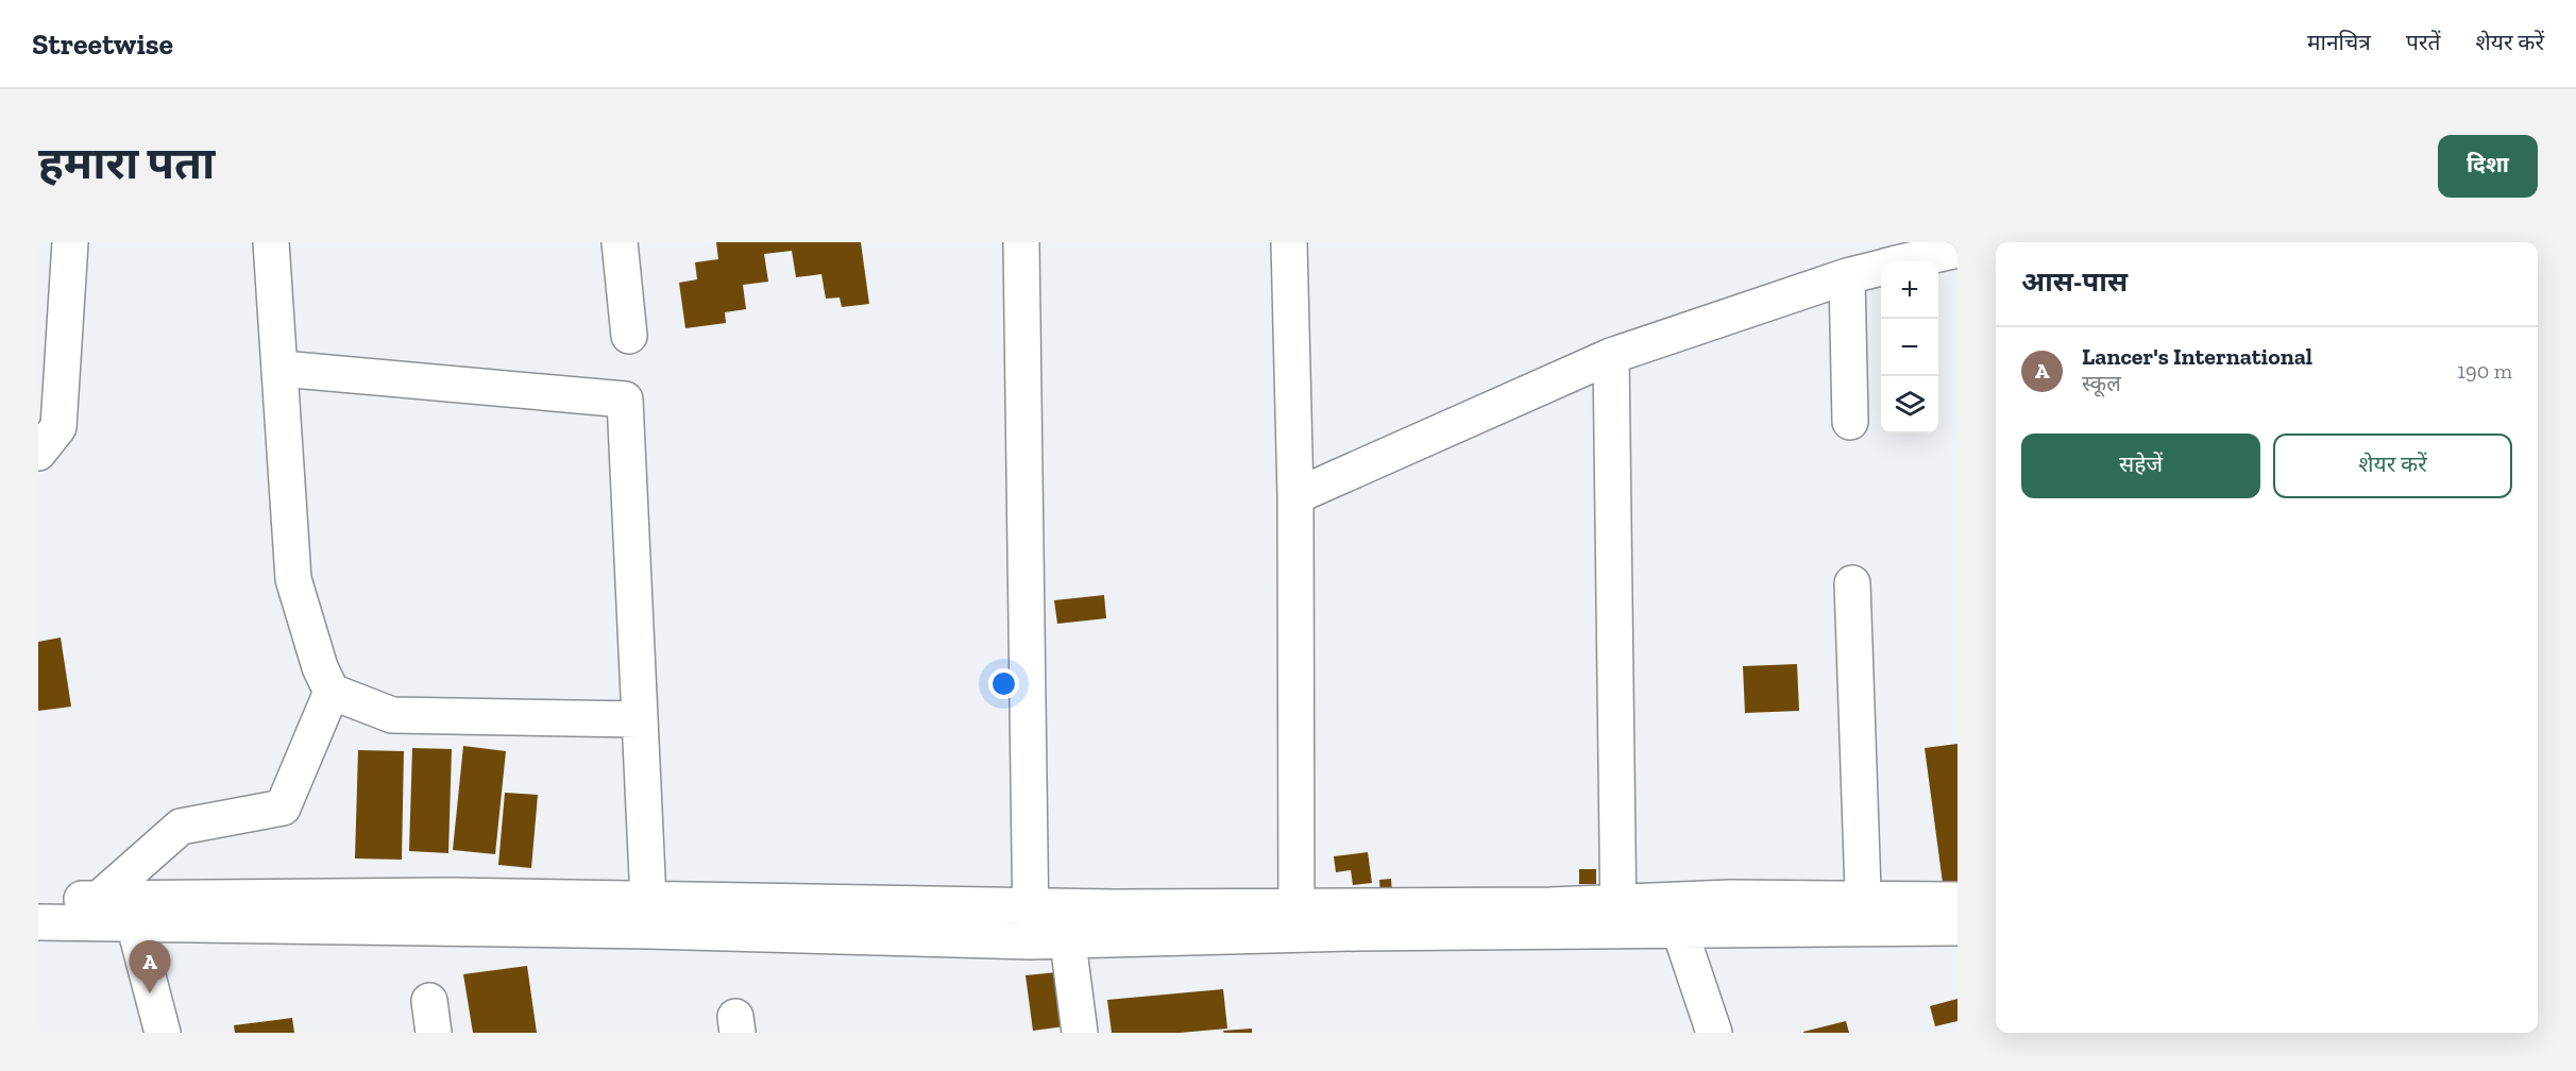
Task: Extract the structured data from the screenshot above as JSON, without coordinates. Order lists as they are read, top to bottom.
{
  "page": {
    "header": "Streetwise",
    "nav": ["मानचित्र", "परतें", "शेयर करें"],
    "buttons": [
      "दिशा",
      ["सहेजें", "शेयर करें"]
    ],
    "title": "हमारा पता",
    "heading": "आस-पास",
    "map_buttons": ["+", "−"],
    "list": [
      {
        "mark": "A",
        "name": "Lancer's International",
        "note": "स्कूल",
        "value": "190 m"
      }
    ],
    "pins": "A"
  }
}
